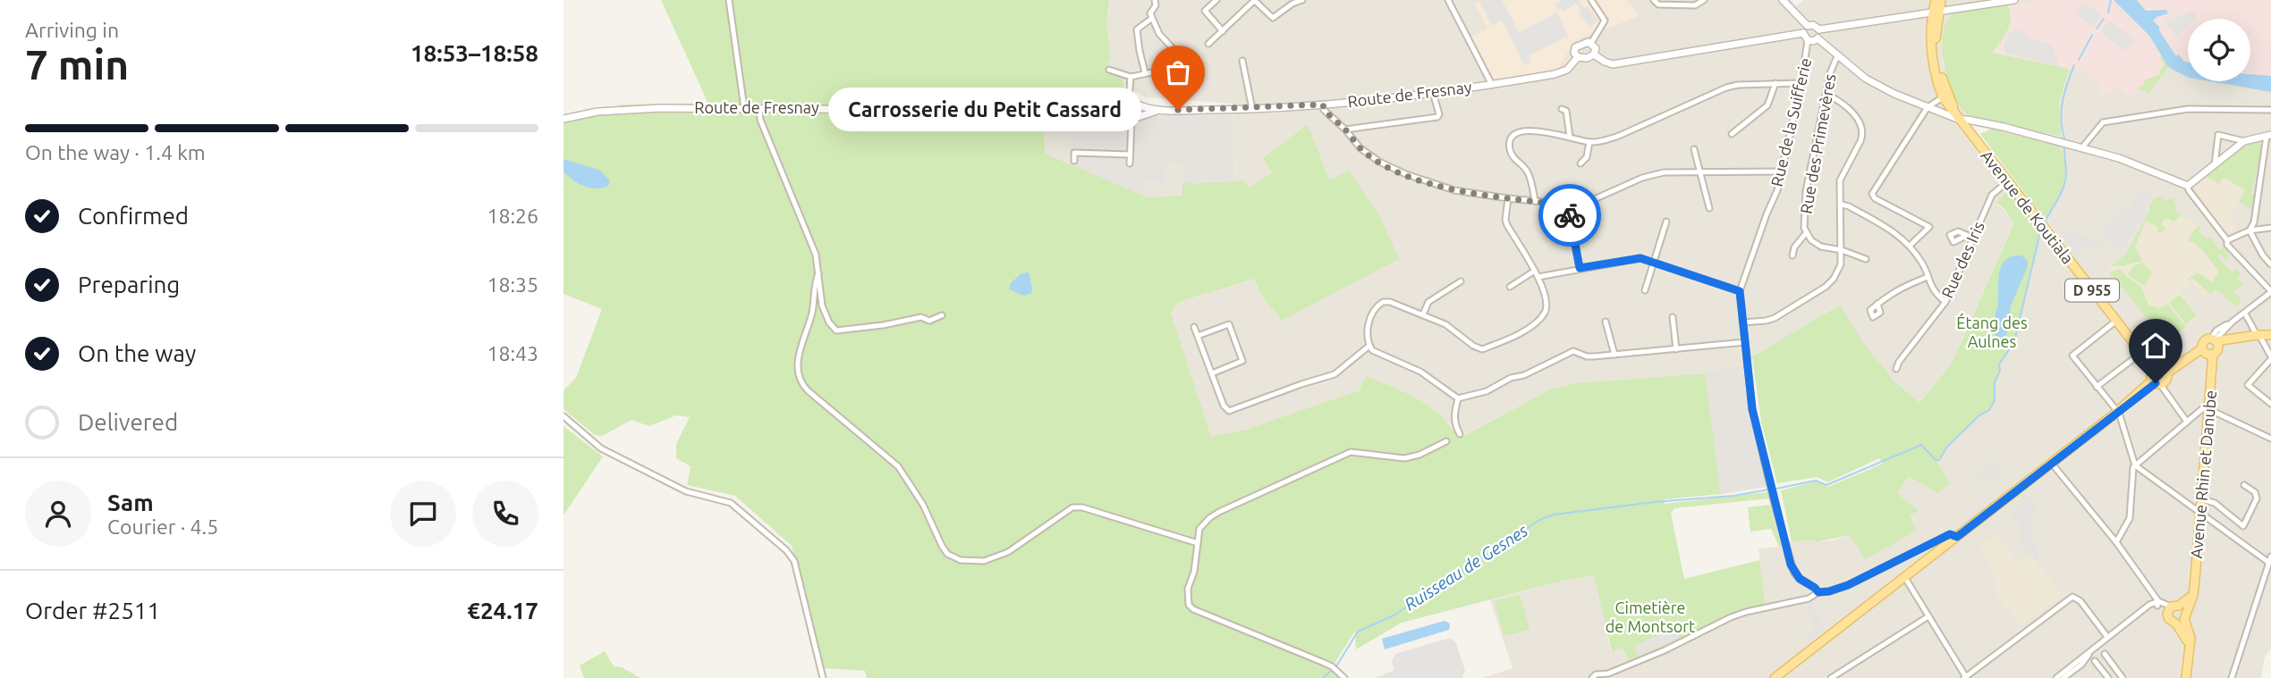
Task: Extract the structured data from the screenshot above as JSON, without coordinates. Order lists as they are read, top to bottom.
{
  "streets": {
    "main road": ["Avenue de Koutiala", "D 955", "Avenue Rhin et Danube"],
    "street": [
      "Route de Fresnay",
      "Rue de la Suifferie",
      "Rue des Primevères",
      "Rue des Iris"
    ]
  },
  "crossings": [
    ["Avenue de Koutiala", "Rue des Iris"]
  ],
  "water": ["Ruisseau de Gesnes"],
  "parks": ["Étang des Aulnes", "Cimetière de Montsort"],
  "places": ["Carrosserie du Petit Cassard"],
  "page": {
    "heading": ["7 min", "Arriving in", "18:53–18:58"],
    "panel": [
      "Sam",
      "Courier · 4.5",
      "Order #2511",
      "€24.17"
    ],
    "bubble": "Carrosserie du Petit Cassard",
    "bar": "On the way · 1.4 km",
    "list": [
      ["Confirmed", "18:26"],
      ["Preparing", "18:35"],
      ["On the way", "18:43"],
      "Delivered"
    ]
  }
}
